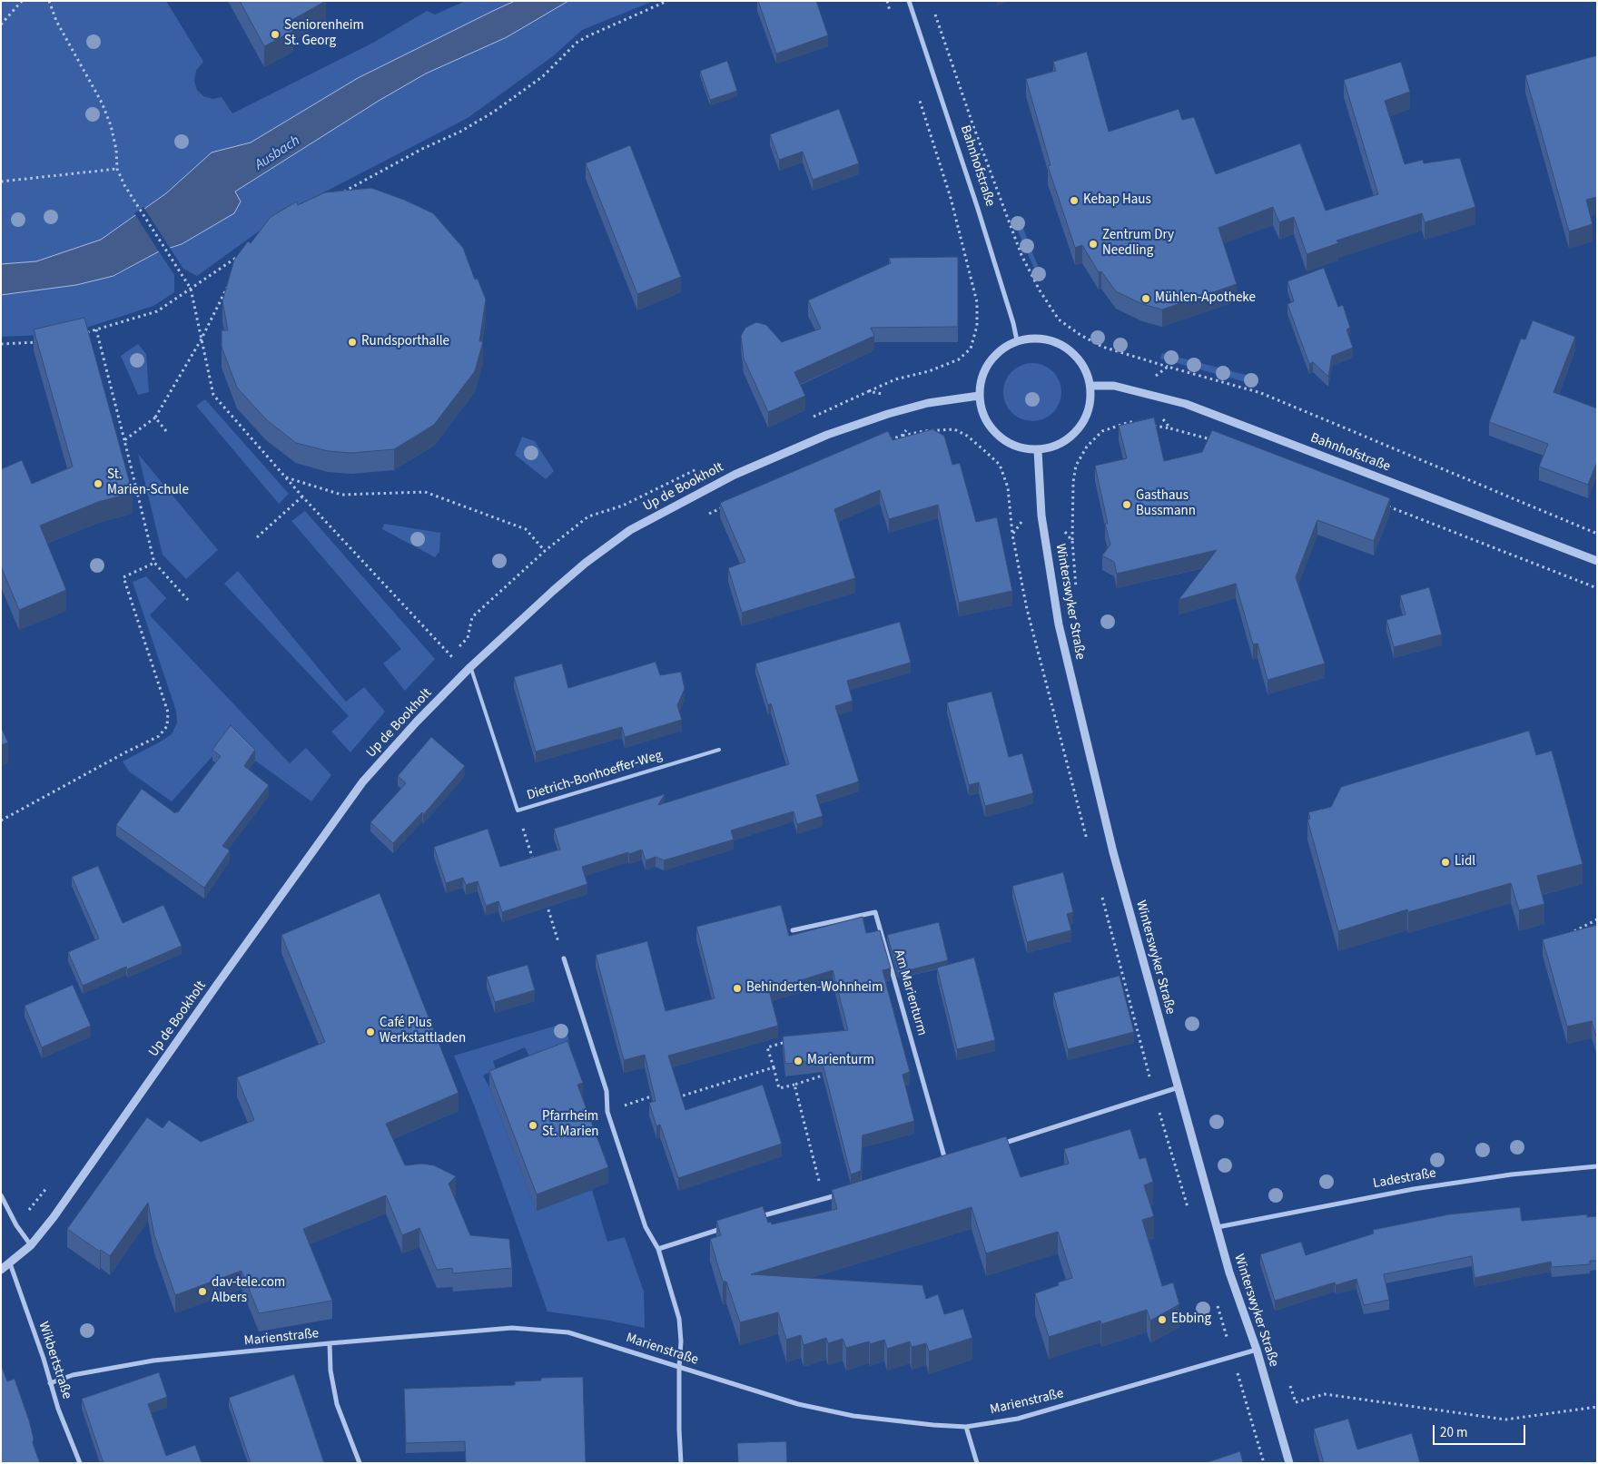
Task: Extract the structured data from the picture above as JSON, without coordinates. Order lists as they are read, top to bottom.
{
  "streets": {
    "street": [
      "Bahnhofstraße",
      "Up de Bookholt",
      "Winterswyker Straße",
      "Am Marienturm",
      "Ladestraße",
      "Marienstraße",
      "Wikbertstraße"
    ],
    "lane": ["Dietrich-Bonhoeffer-Weg"]
  },
  "crossings": [
    ["Bahnhofstraße", "Up de Bookholt"],
    ["Bahnhofstraße", "Winterswyker Straße"],
    ["Up de Bookholt", "Winterswyker Straße"],
    ["Up de Bookholt", "Dietrich-Bonhoeffer-Weg"],
    ["Up de Bookholt", "Wikbertstraße"],
    ["Winterswyker Straße", "Ladestraße"],
    ["Winterswyker Straße", "Marienstraße"],
    ["Marienstraße", "Wikbertstraße"]
  ],
  "water": ["Ausbach"],
  "places": [
    "Seniorenheim St. Georg",
    "Kebap Haus",
    "Zentrum Dry Needling",
    "Mühlen-Apotheke",
    "Rundsporthalle",
    "St. Marien-Schule",
    "Gasthaus Bussmann",
    "Lidl",
    "Behinderten-Wohnheim",
    "Café Plus Werkstattladen",
    "Marienturm",
    "Pfarrheim St. Marien",
    "dav-tele.com Albers",
    "Ebbing"
  ],
  "scale_bar": "20 m"
}
